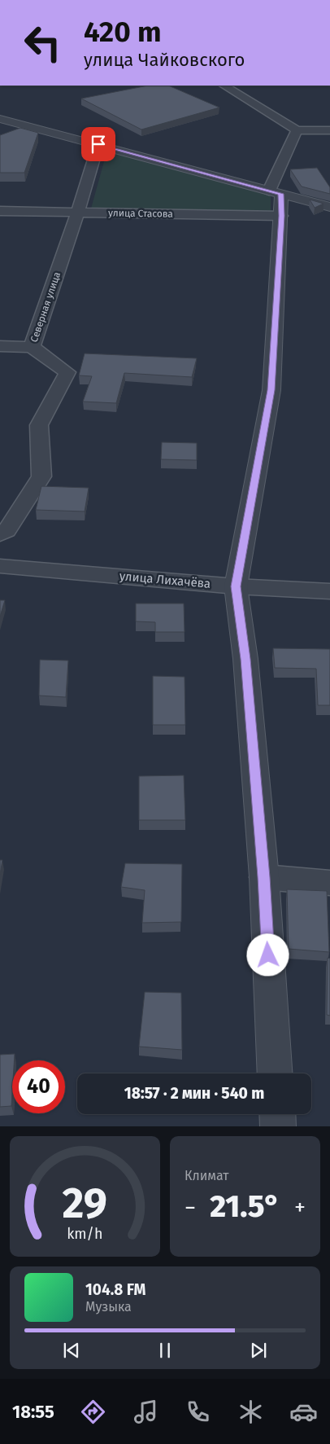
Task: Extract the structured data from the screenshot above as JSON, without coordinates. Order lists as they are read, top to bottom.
{
  "streets": {
    "street": ["улица Стасова", "Северная улица", "улица Лихачёва"]
  },
  "crossings": [
    ["улица Стасова", "Северная улица"]
  ],
  "page": {
    "turn": ["420 m", "улица Чайковского"],
    "limit": "40",
    "trip": "18:57 · 2 мин · 540 m",
    "tile": "Климат",
    "heat": ["−", "21.5°", "+"],
    "song": ["104.8 FM", "Музыка"],
    "tabs": "18:55",
    "gauge": ["29", "km/h"]
  }
}
